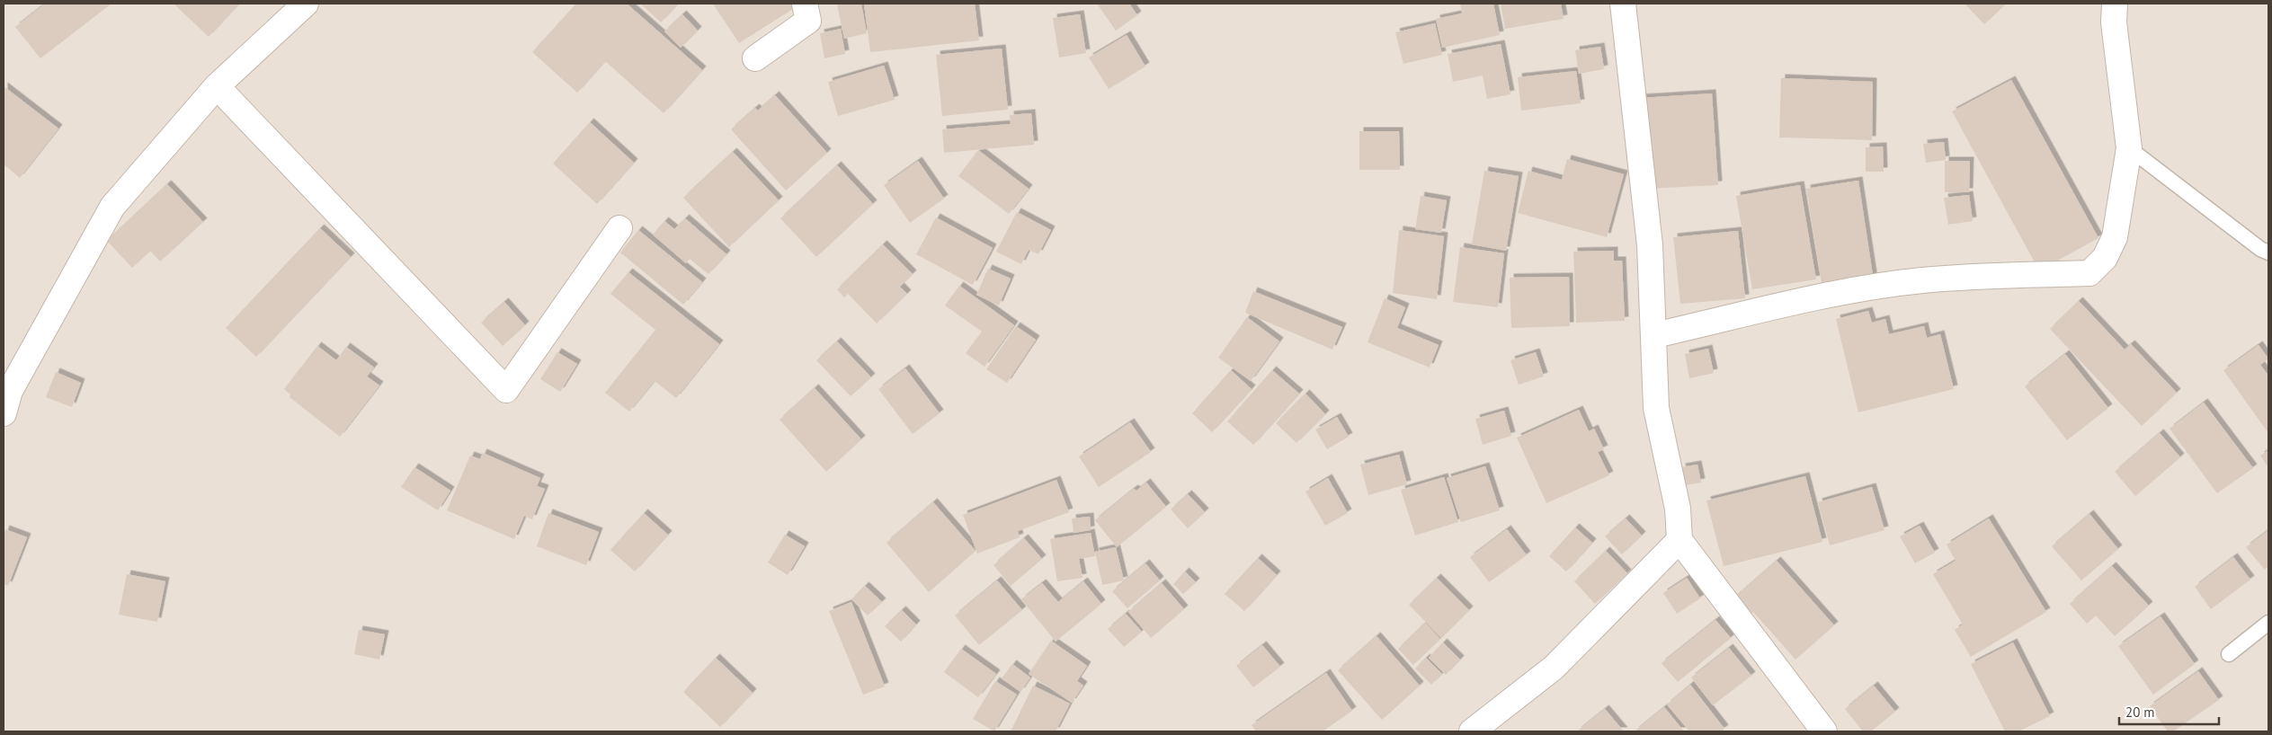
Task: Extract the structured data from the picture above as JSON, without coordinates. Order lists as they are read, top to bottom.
{
  "scale_bar": "20 m"
}
